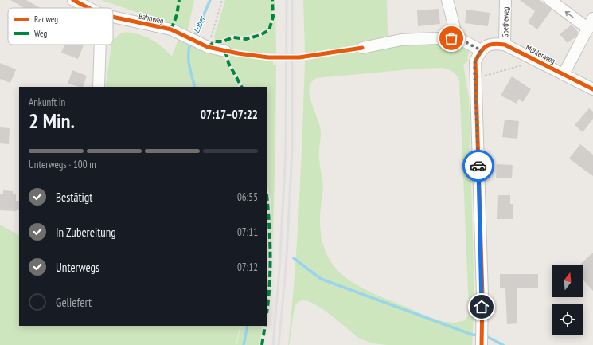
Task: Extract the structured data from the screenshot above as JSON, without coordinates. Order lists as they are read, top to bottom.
{
  "streets": {
    "street": ["Bahnweg", "Goetheweg", "Mühlenweg"]
  },
  "crossings": [
    ["Goetheweg", "Mühlenweg"]
  ],
  "water": ["Lober"],
  "legend": ["Radweg", "Weg"],
  "north": "top",
  "page": {
    "heading": ["2 Min.", "Ankunft in", "07:17–07:22"],
    "bar": "Unterwegs · 100 m",
    "list": [
      ["Bestätigt", "06:55"],
      ["In Zubereitung", "07:11"],
      ["Unterwegs", "07:12"],
      "Geliefert"
    ]
  }
}
